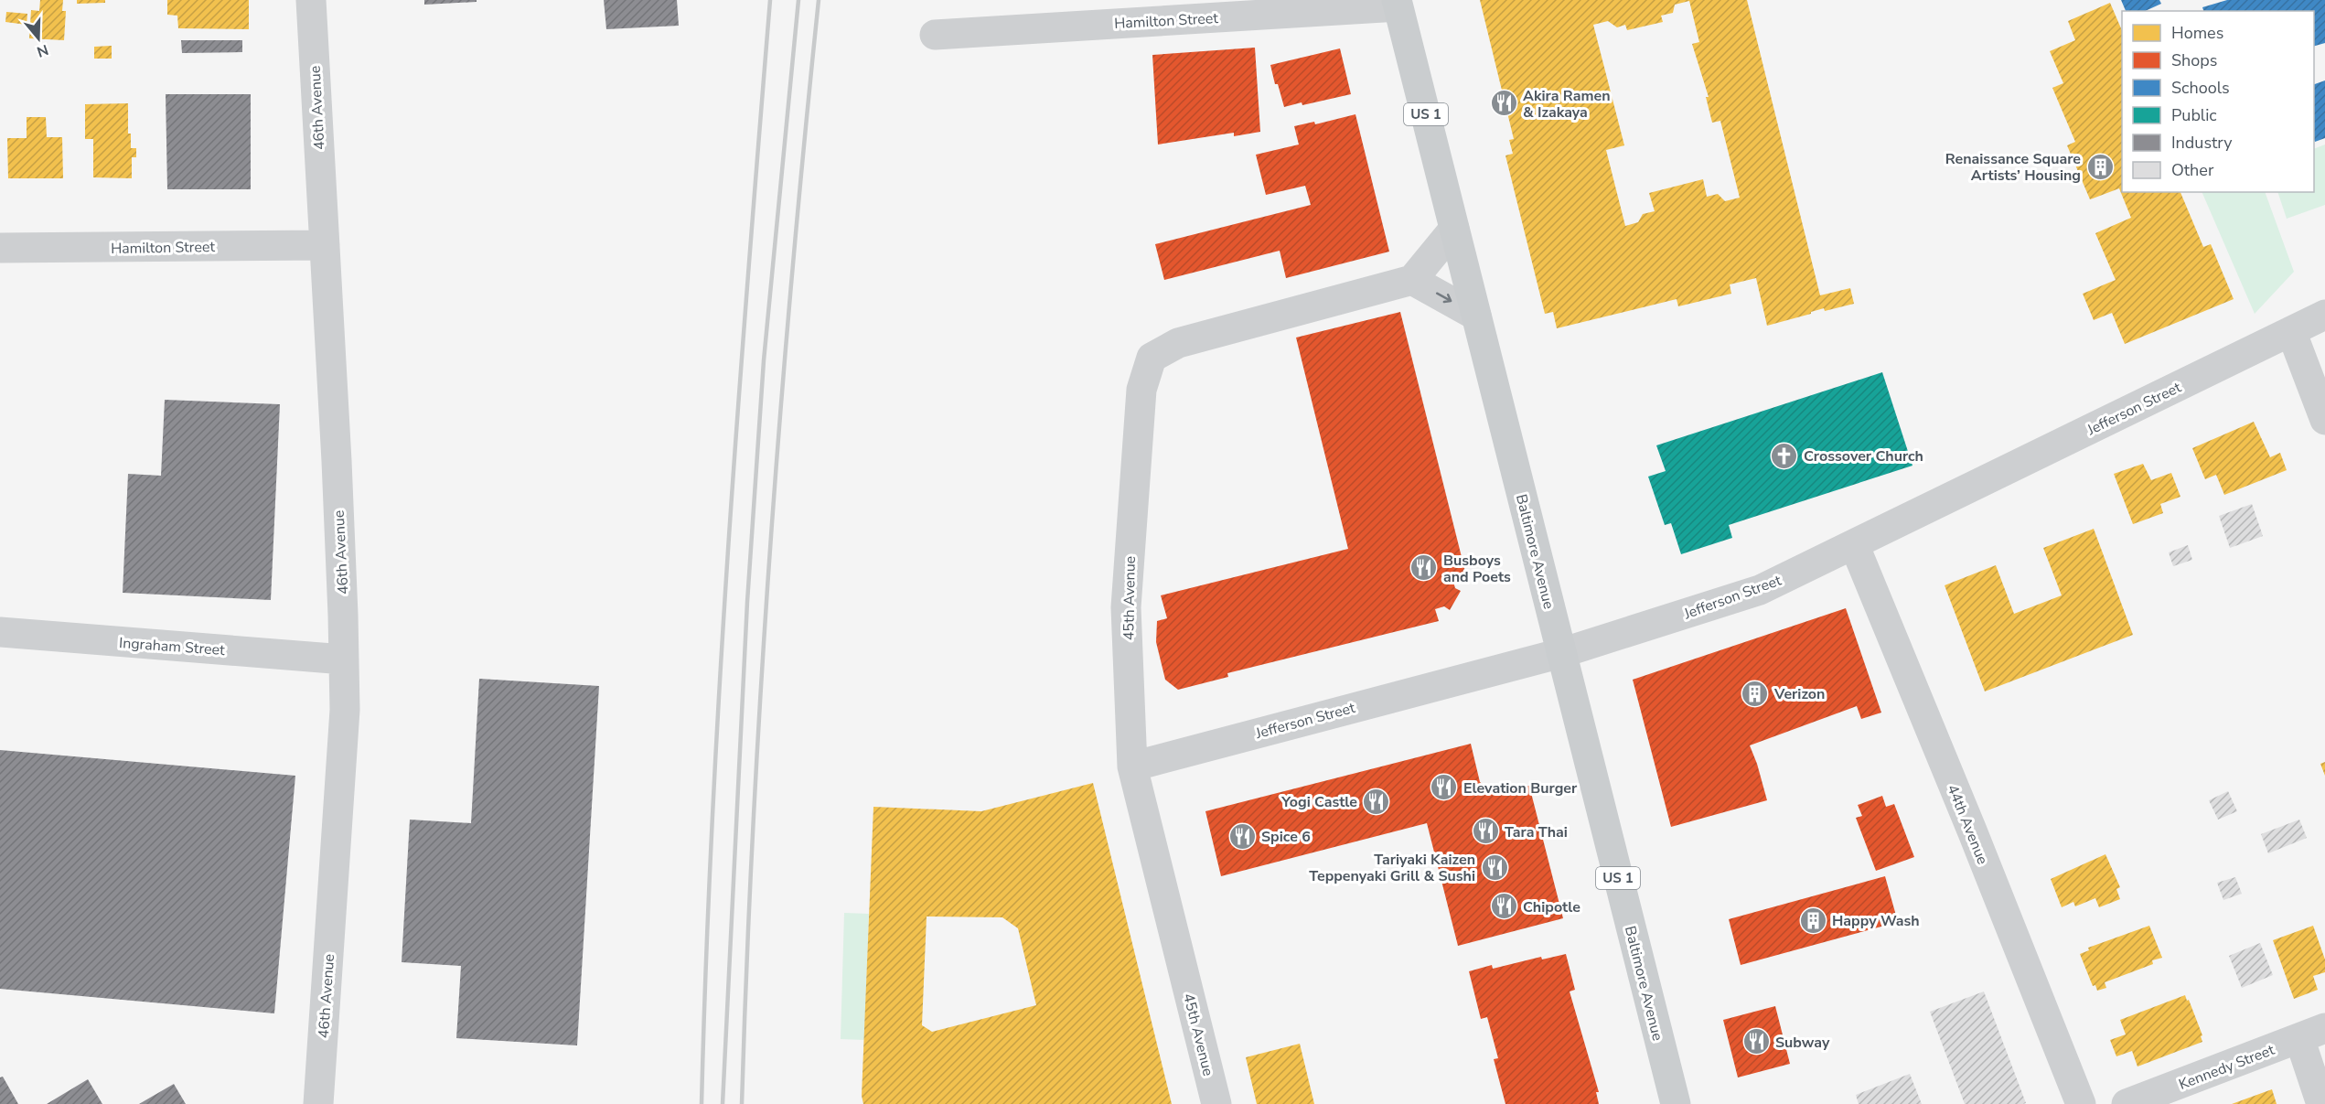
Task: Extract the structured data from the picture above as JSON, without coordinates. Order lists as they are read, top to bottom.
{
  "streets": {
    "main road": ["US 1", "Baltimore Avenue"],
    "street": [
      "Hamilton Street",
      "46th Avenue",
      "Jefferson Street",
      "45th Avenue",
      "Ingraham Street",
      "44th Avenue",
      "Kennedy Street"
    ]
  },
  "crossings": [
    ["Hamilton Street", "46th Avenue"],
    ["Hamilton Street", "Baltimore Avenue"],
    ["46th Avenue", "Ingraham Street"],
    ["Jefferson Street", "Baltimore Avenue"],
    ["Jefferson Street", "45th Avenue"],
    ["Jefferson Street", "44th Avenue"]
  ],
  "places": {
    "restaurant": [
      "Akira Ramen & Izakaya",
      "Busboys and Poets",
      "Elevation Burger",
      "Yogi Castle",
      "Tara Thai",
      "Spice 6",
      "Tariyaki Kaizen Teppenyaki Grill & Sushi",
      "Chipotle",
      "Subway"
    ],
    "building": ["Renaissance Square Artists’ Housing", "Verizon", "Happy Wash"],
    "church": ["Crossover Church"]
  },
  "legend": [
    "Homes",
    "Shops",
    "Schools",
    "Public",
    "Industry",
    "Other"
  ],
  "north": "bottom"
}
